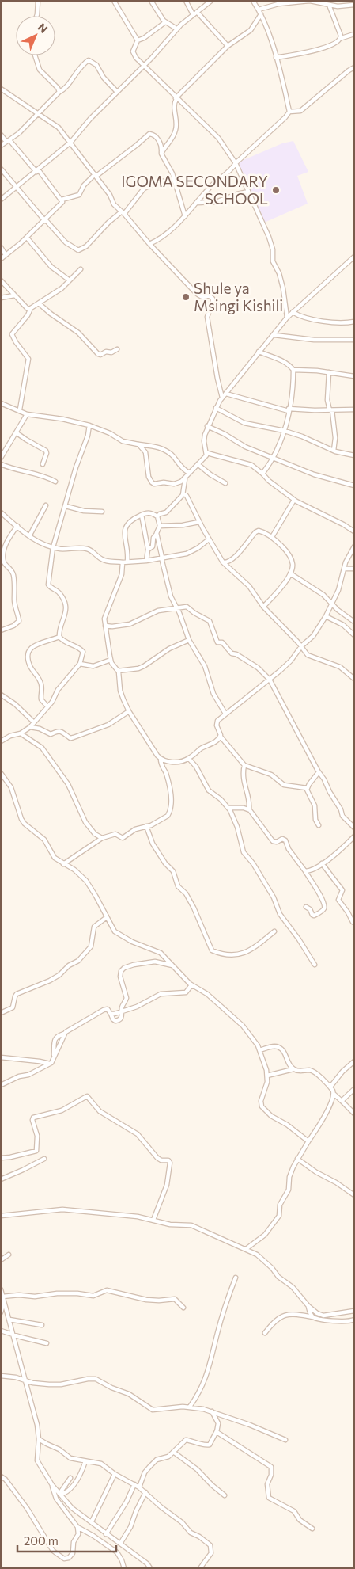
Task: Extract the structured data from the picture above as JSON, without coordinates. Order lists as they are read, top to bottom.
{
  "places": ["IGOMA SECONDARY SCHOOL", "Shule ya Msingi Kishili"],
  "scale_bar": "200 m",
  "north": "top right"
}
